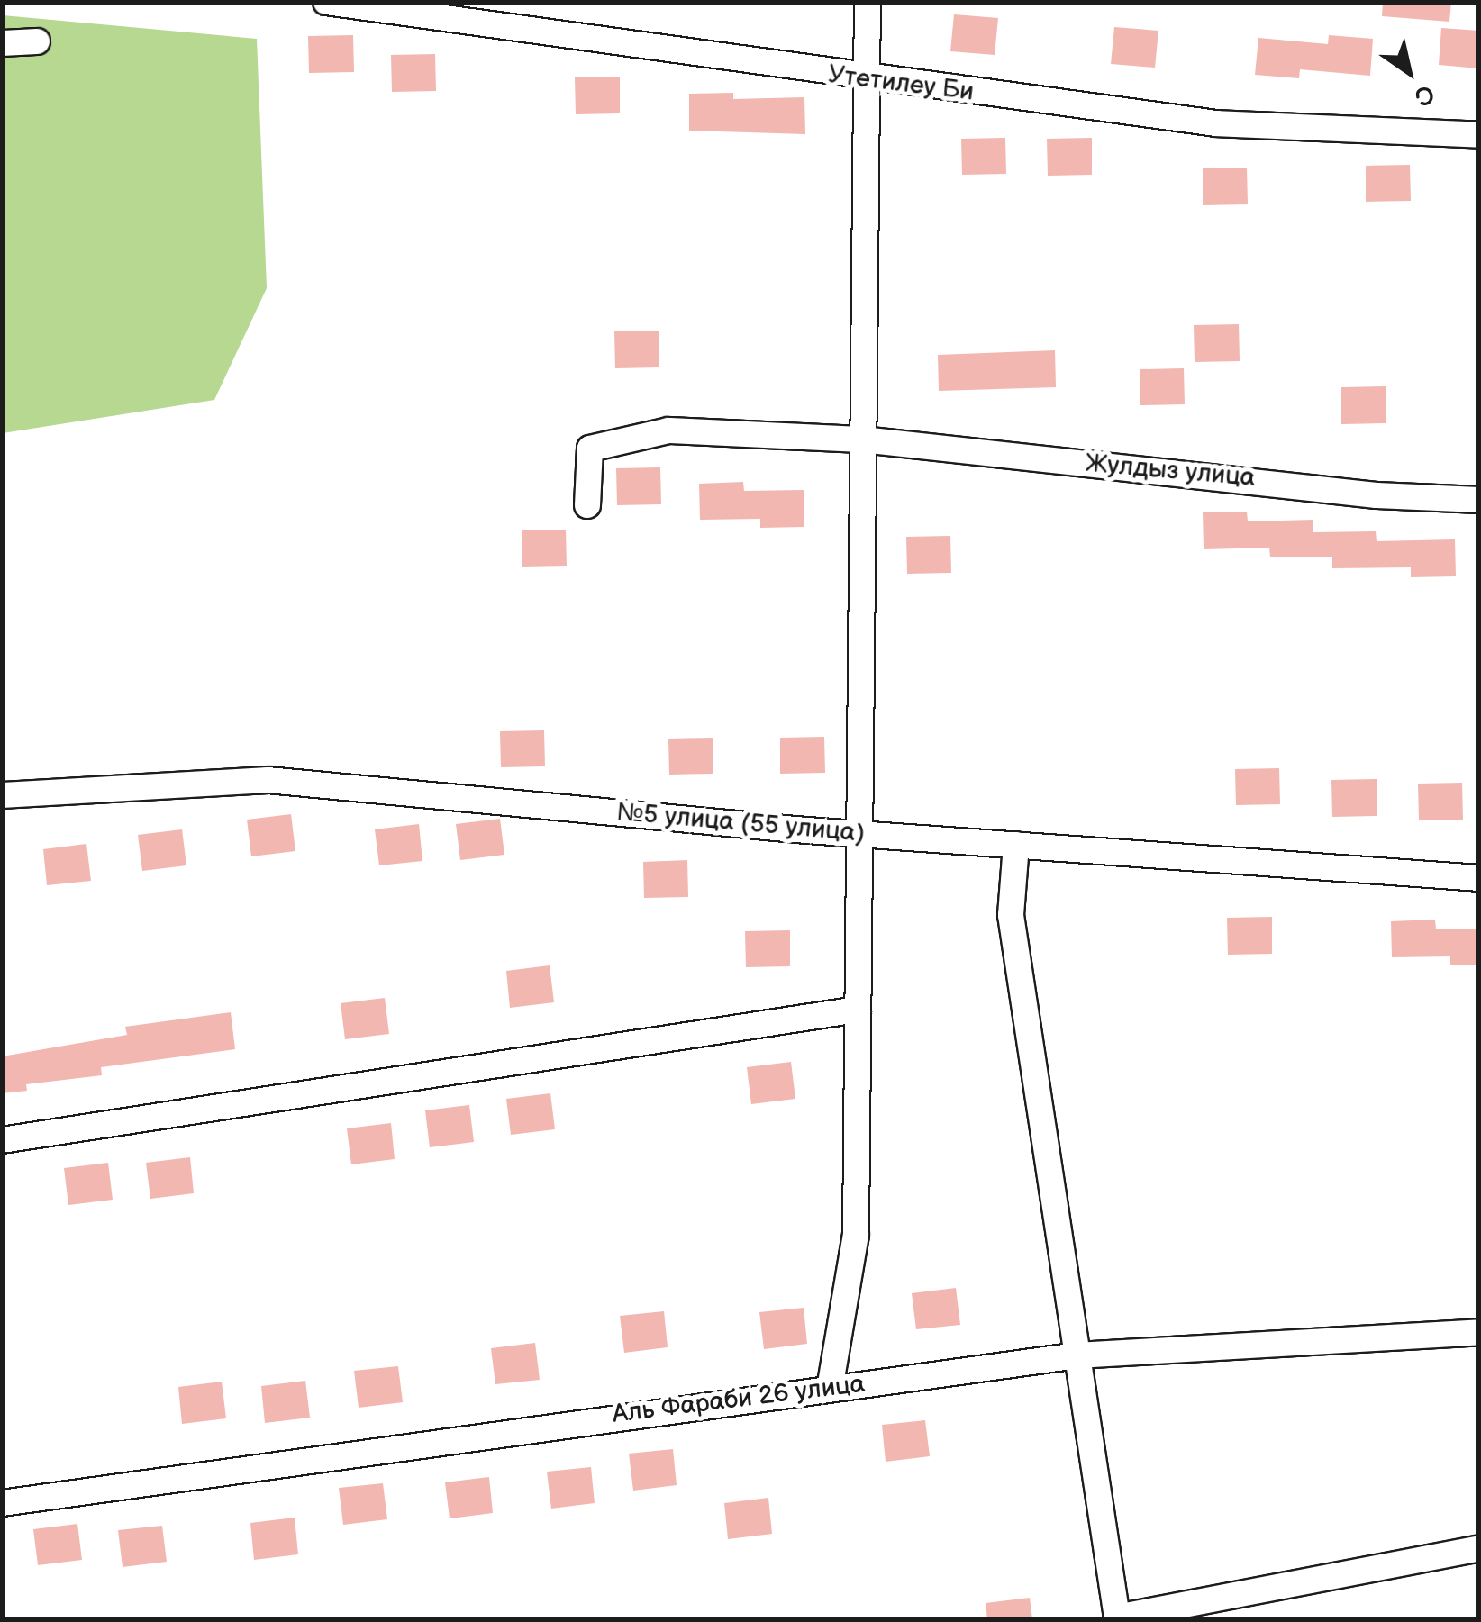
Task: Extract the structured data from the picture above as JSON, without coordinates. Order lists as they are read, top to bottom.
{
  "streets": {
    "street": [
      "Утетилеу Би",
      "Жулдыз улица",
      "№5 улица (55 улица)",
      "Аль Фараби 26 улица"
    ]
  },
  "north": "bottom right"
}
